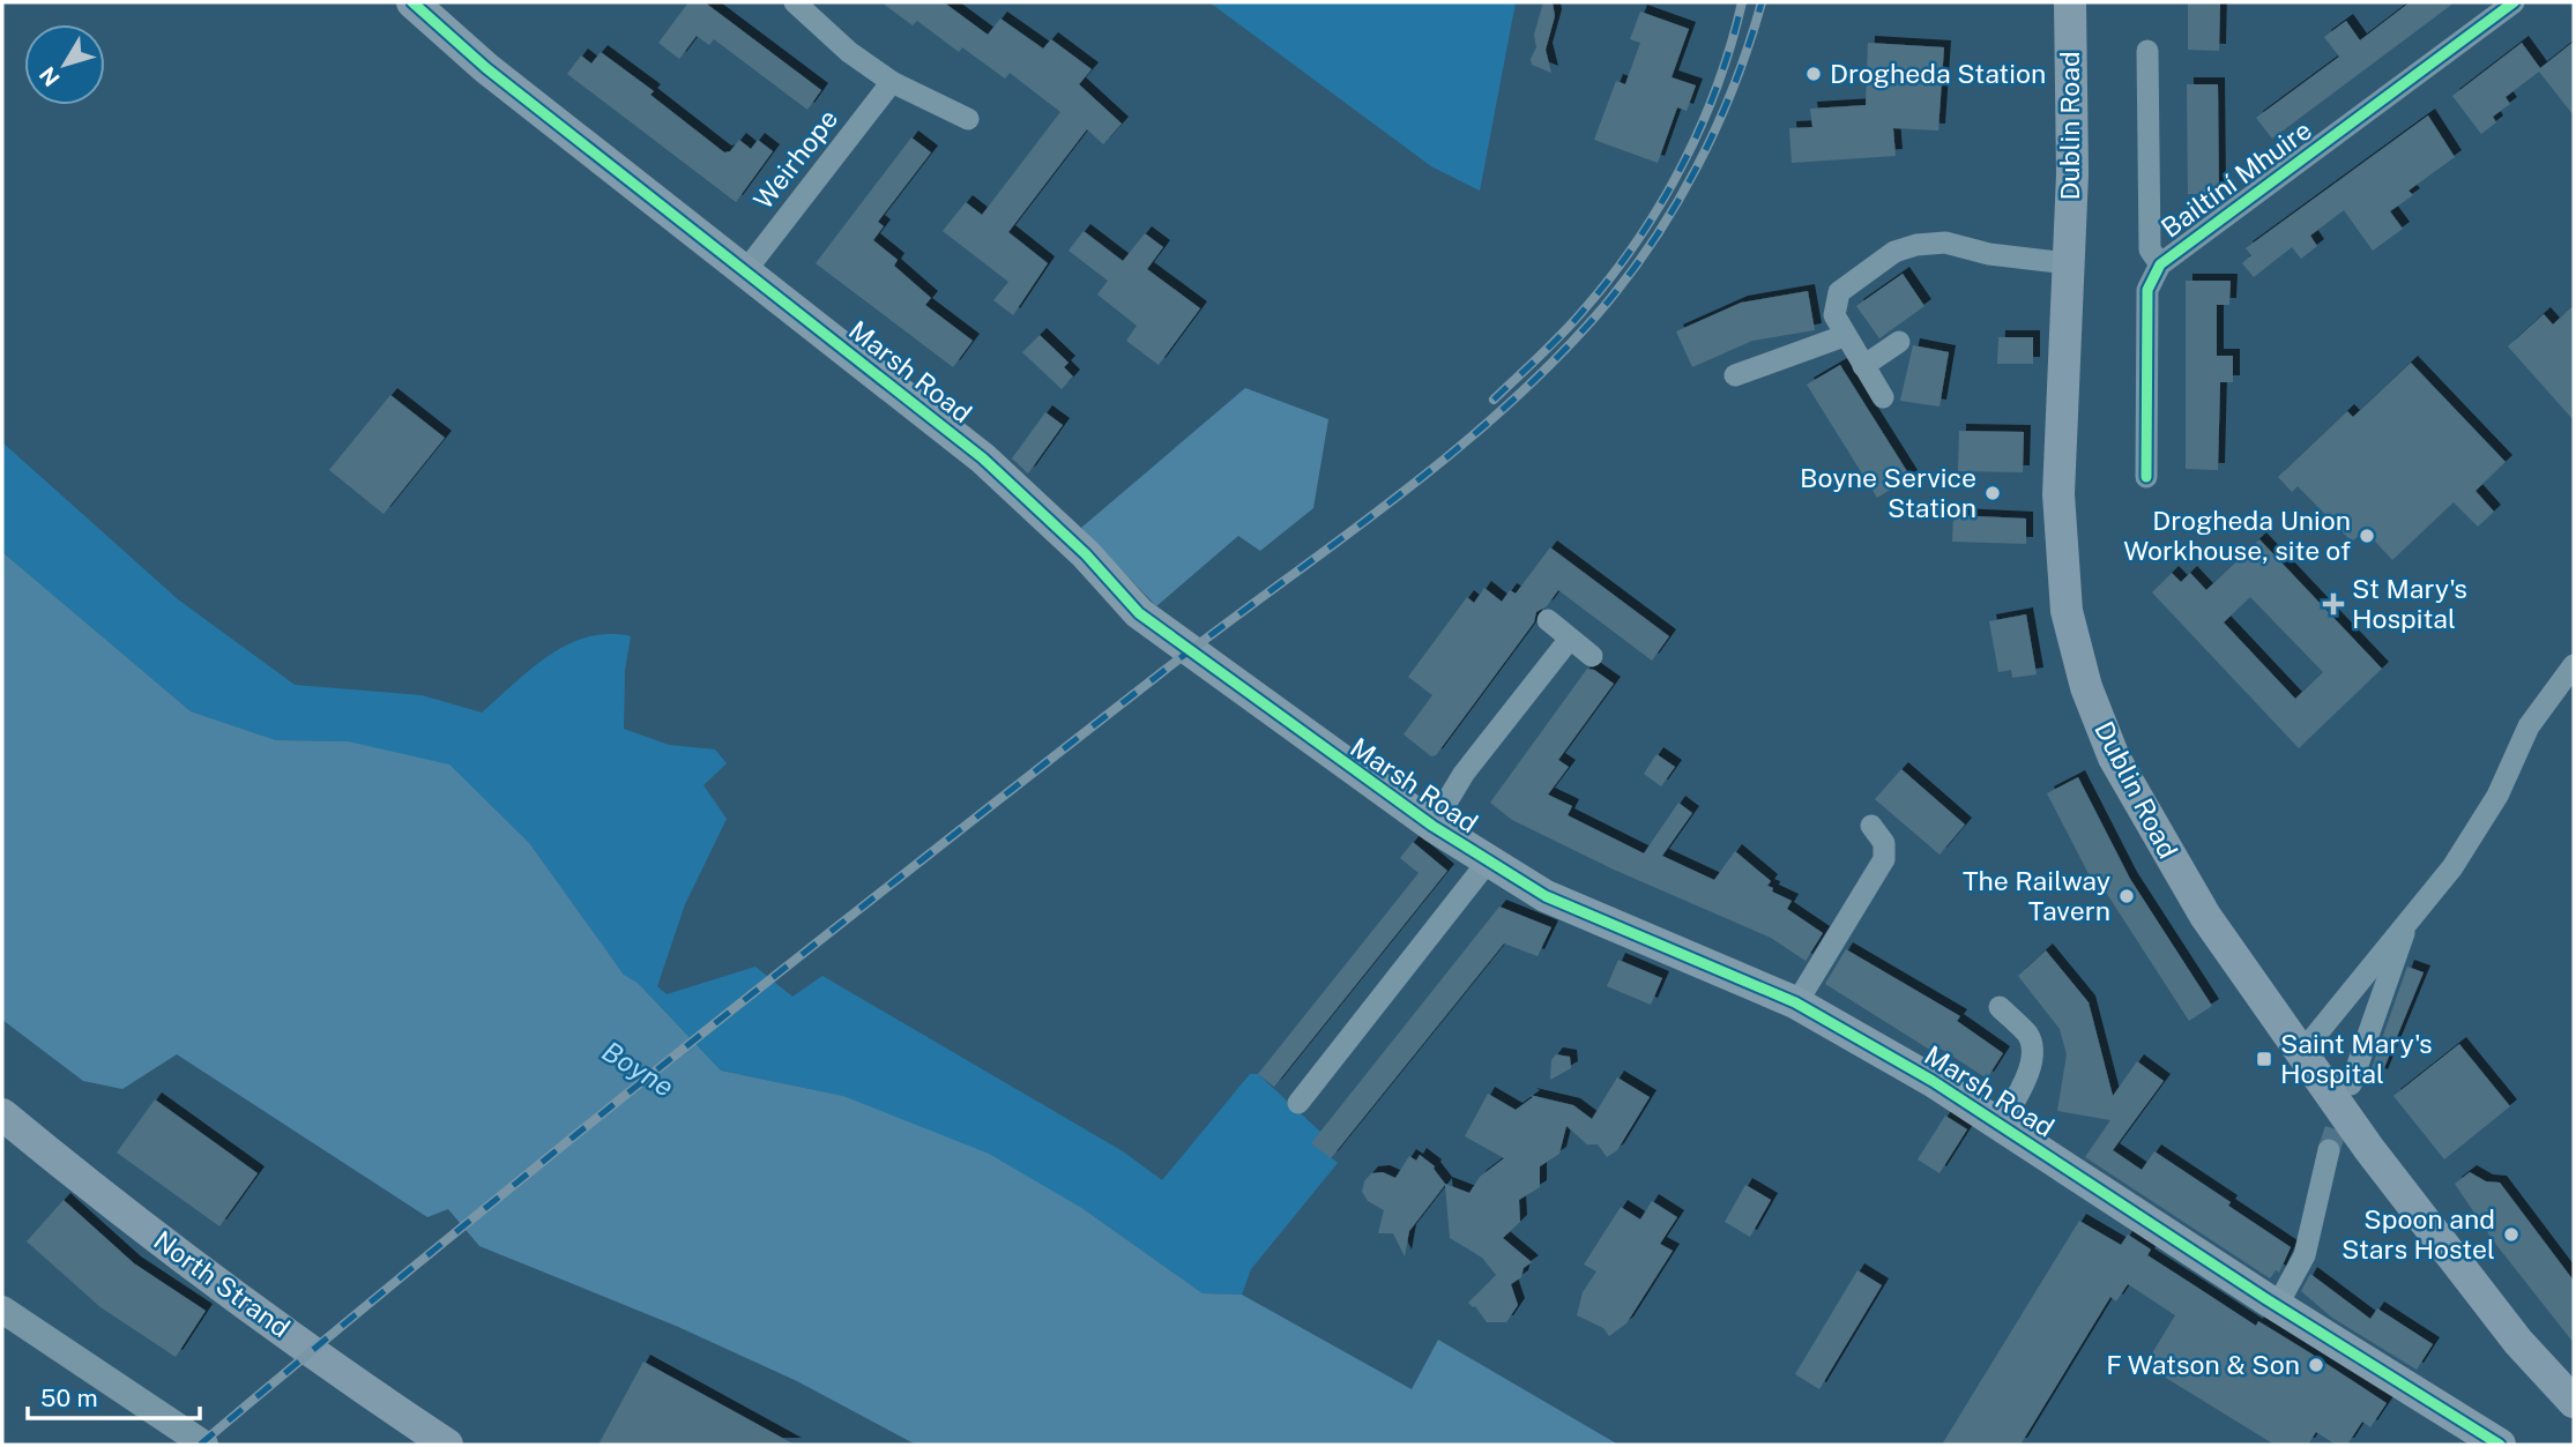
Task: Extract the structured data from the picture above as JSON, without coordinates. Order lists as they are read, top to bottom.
{
  "streets": {
    "main road": ["Dublin Road", "Marsh Road", "North Strand"],
    "street": ["Weirhope", "Bailtíní Mhuire"]
  },
  "crossings": [
    ["Weirhope", "Marsh Road"]
  ],
  "water": ["Boyne"],
  "places": {
    "other": [
      "Drogheda Station",
      "Boyne Service Station",
      "Drogheda Union Workhouse, site of",
      "The Railway Tavern",
      "Spoon and Stars Hostel",
      "F Watson & Son"
    ],
    "health": ["St Mary's Hospital"],
    "transit": ["Saint Mary's Hospital"]
  },
  "scale_bar": "50 m",
  "north": "bottom left"
}
